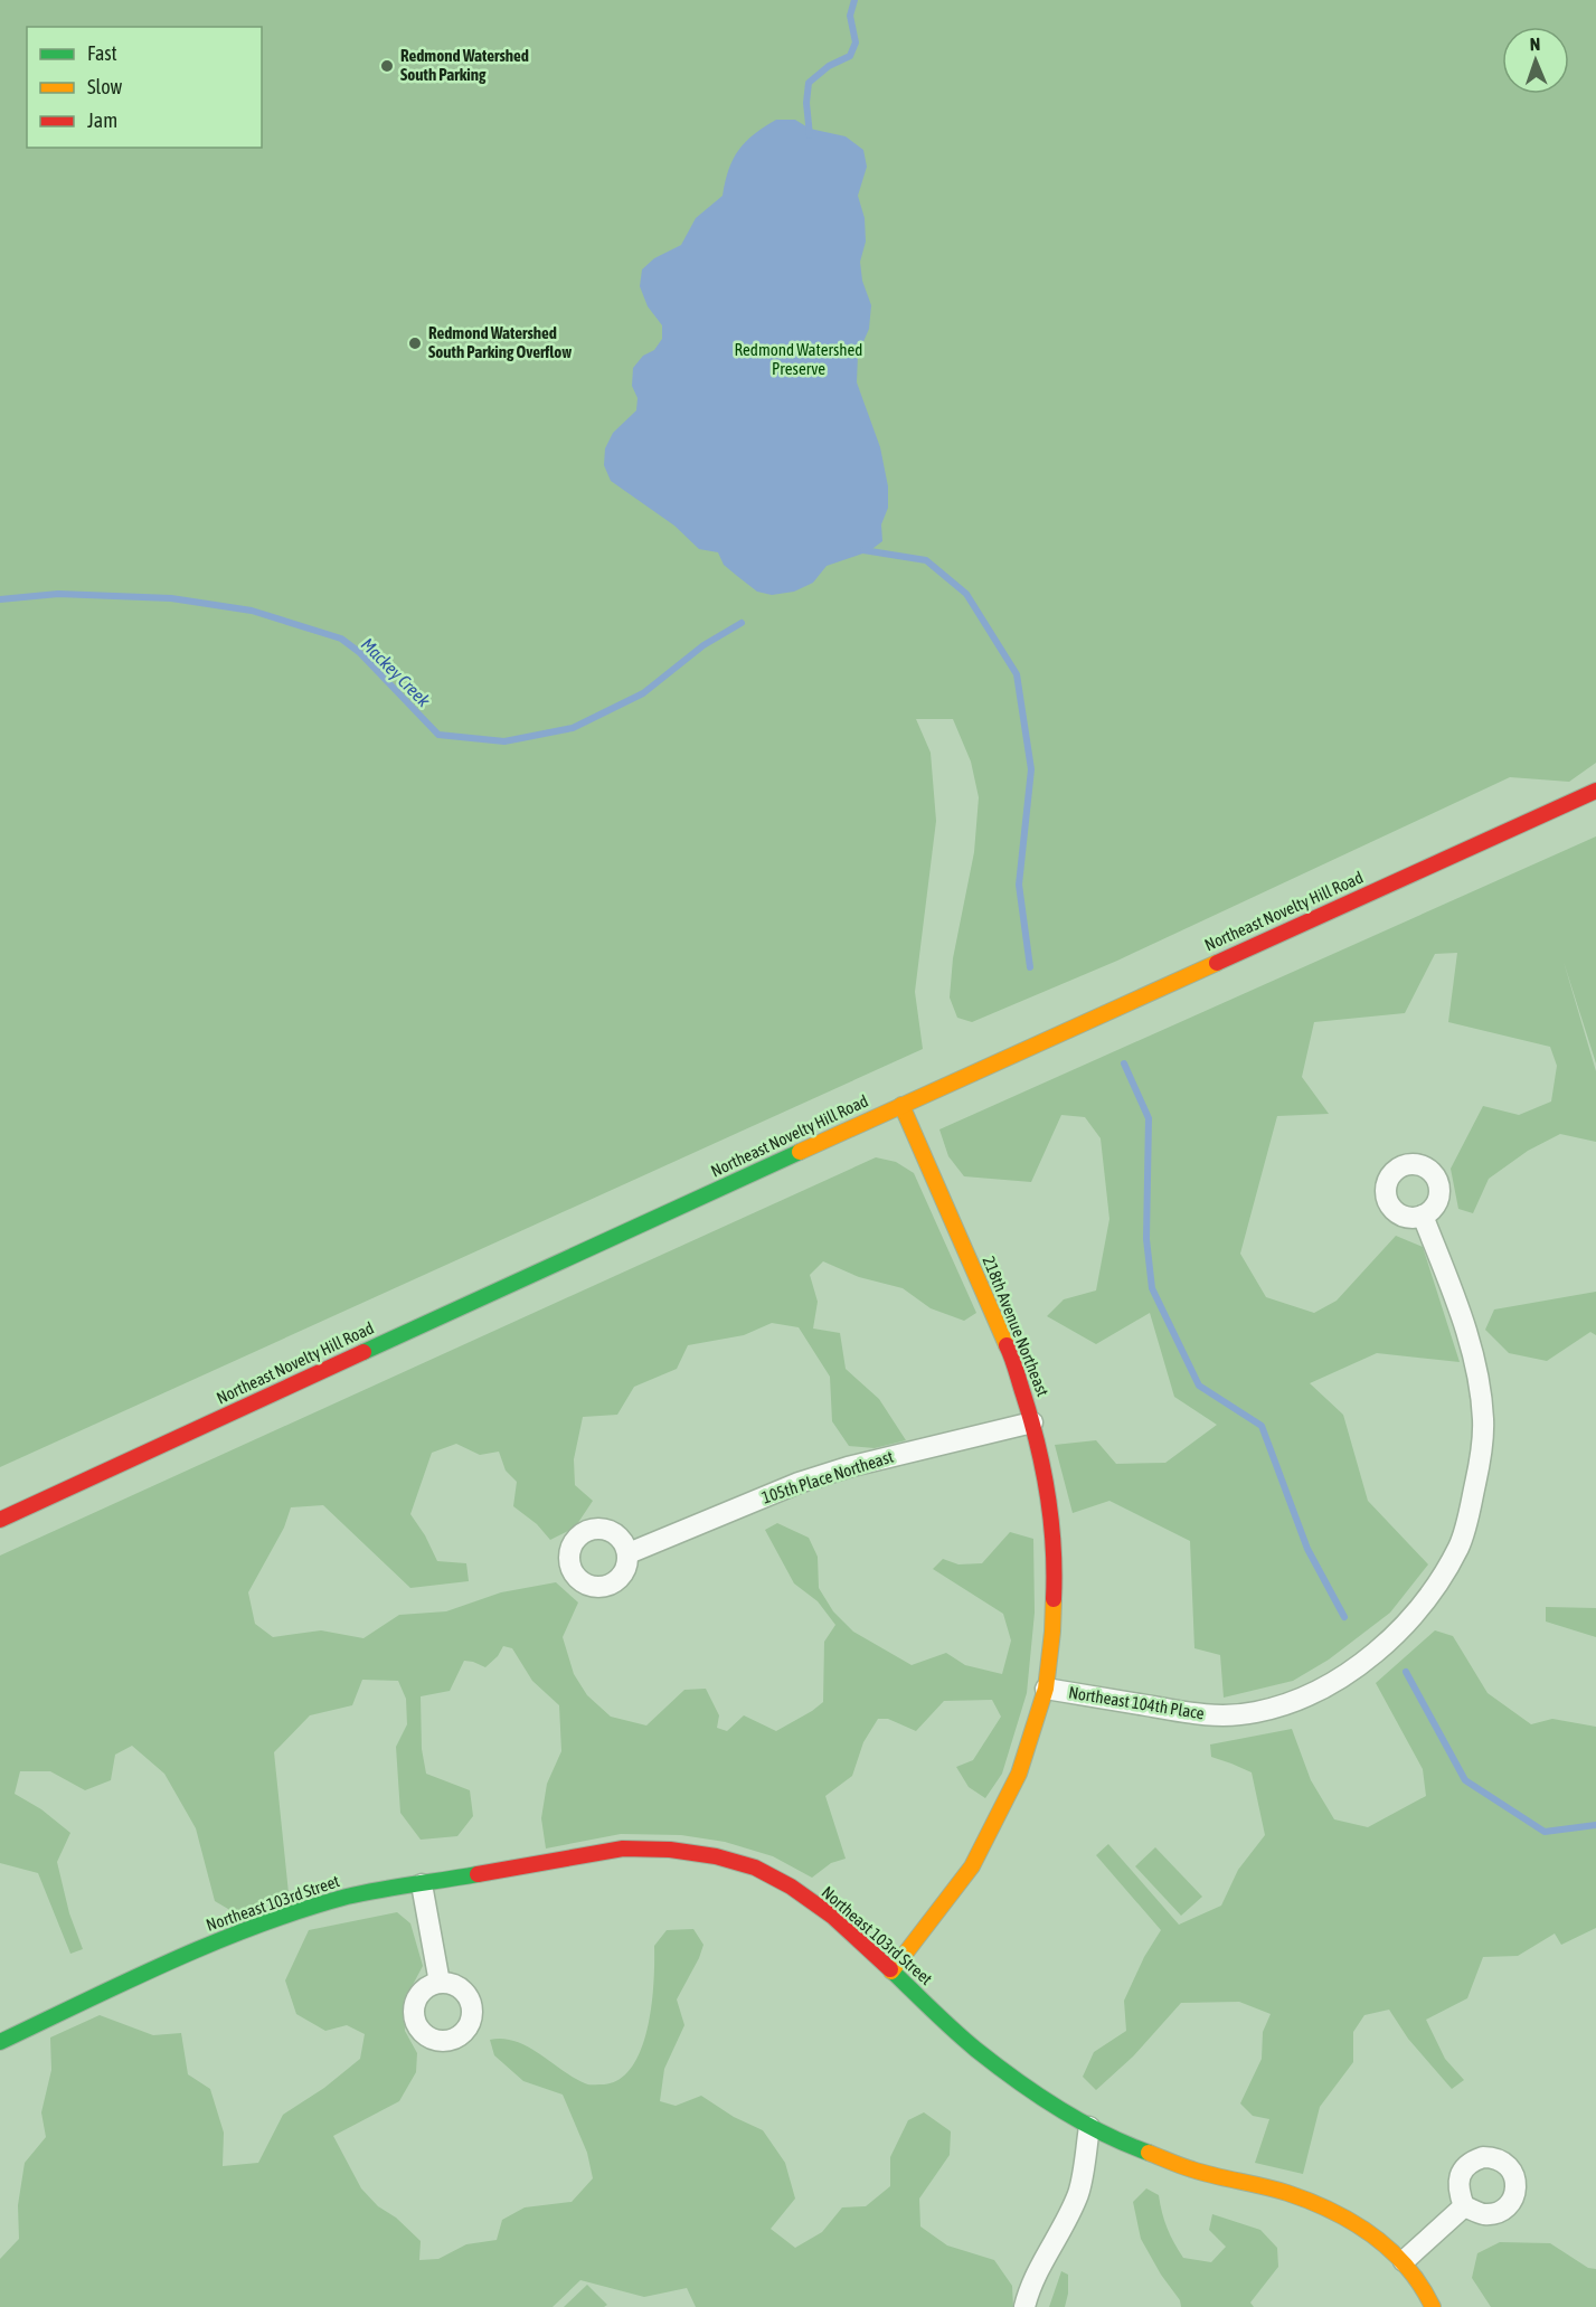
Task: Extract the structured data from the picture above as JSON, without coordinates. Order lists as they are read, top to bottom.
{
  "streets": {
    "street": [
      "Northeast Novelty Hill Road",
      "218th Avenue Northeast",
      "105th Place Northeast",
      "Northeast 104th Place",
      "Northeast 103rd Street"
    ]
  },
  "crossings": [
    ["Northeast Novelty Hill Road", "218th Avenue Northeast"],
    ["218th Avenue Northeast", "105th Place Northeast"],
    ["218th Avenue Northeast", "Northeast 104th Place"],
    ["218th Avenue Northeast", "Northeast 103rd Street"]
  ],
  "water": ["Mackey Creek"],
  "parks": ["Redmond Watershed Preserve"],
  "places": ["Redmond Watershed South Parking", "Redmond Watershed South Parking Overflow"],
  "legend": ["Fast", "Slow", "Jam"],
  "north": "top"
}
